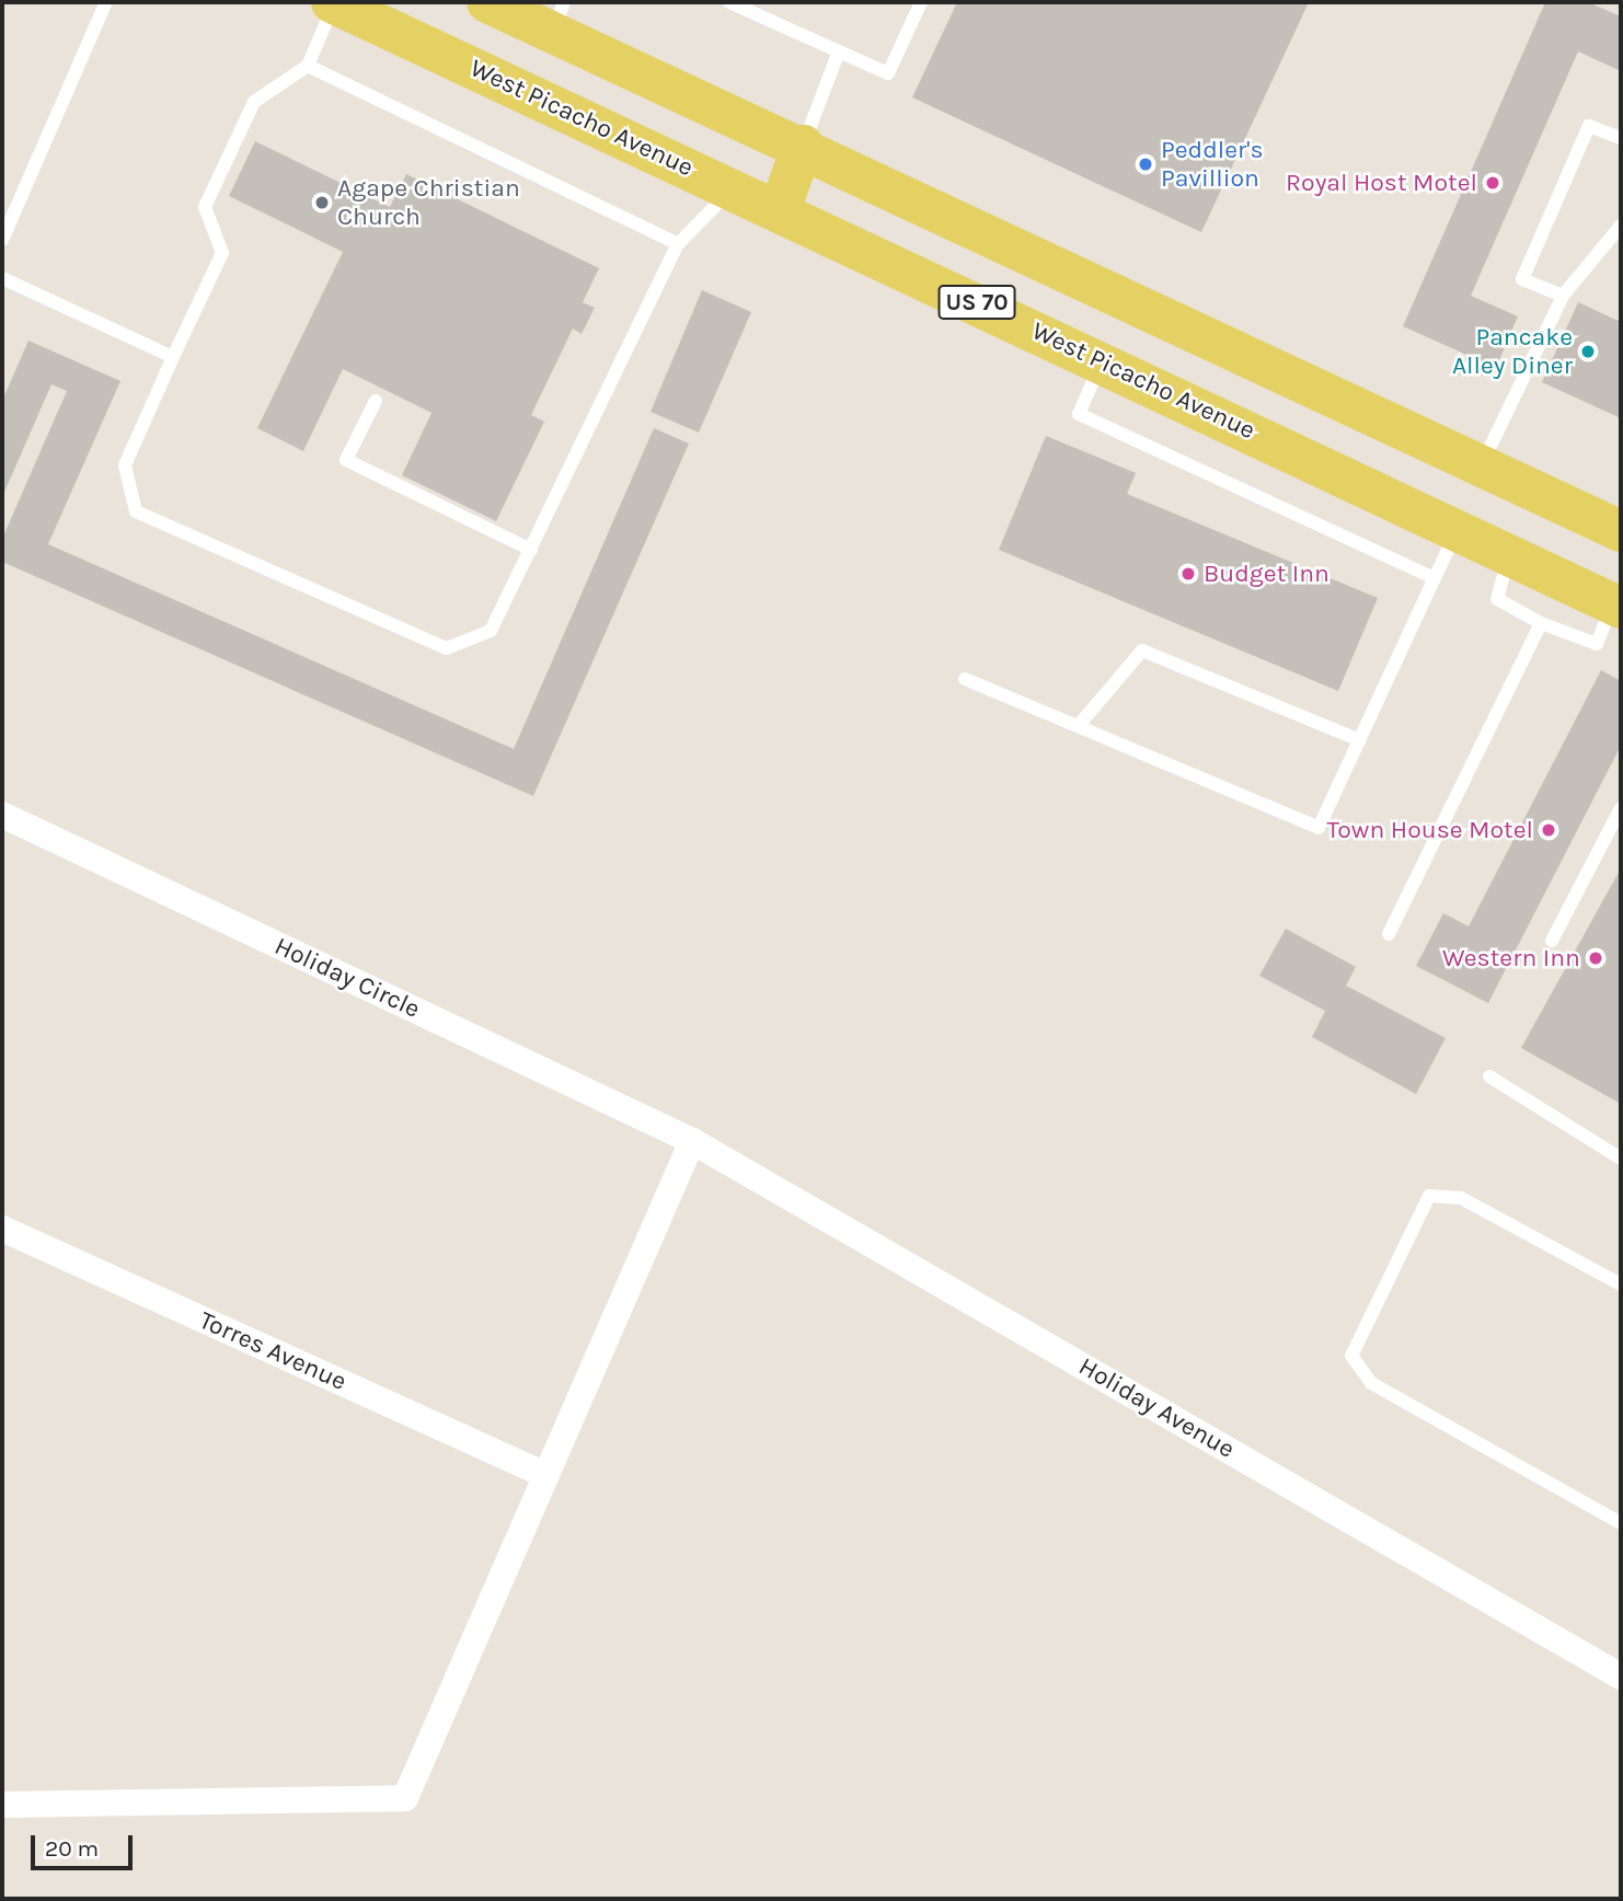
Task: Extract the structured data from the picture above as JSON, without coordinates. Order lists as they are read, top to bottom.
{
  "streets": {
    "main road": ["West Picacho Avenue", "US 70"],
    "street": ["Holiday Circle", "Torres Avenue", "Holiday Avenue"]
  },
  "crossings": [
    ["Holiday Circle", "Holiday Avenue"]
  ],
  "places": [
    "Peddler's Pavillion",
    "Royal Host Motel",
    "Agape Christian Church",
    "Pancake Alley Diner",
    "Budget Inn",
    "Town House Motel",
    "Western Inn"
  ],
  "scale_bar": "20 m"
}
